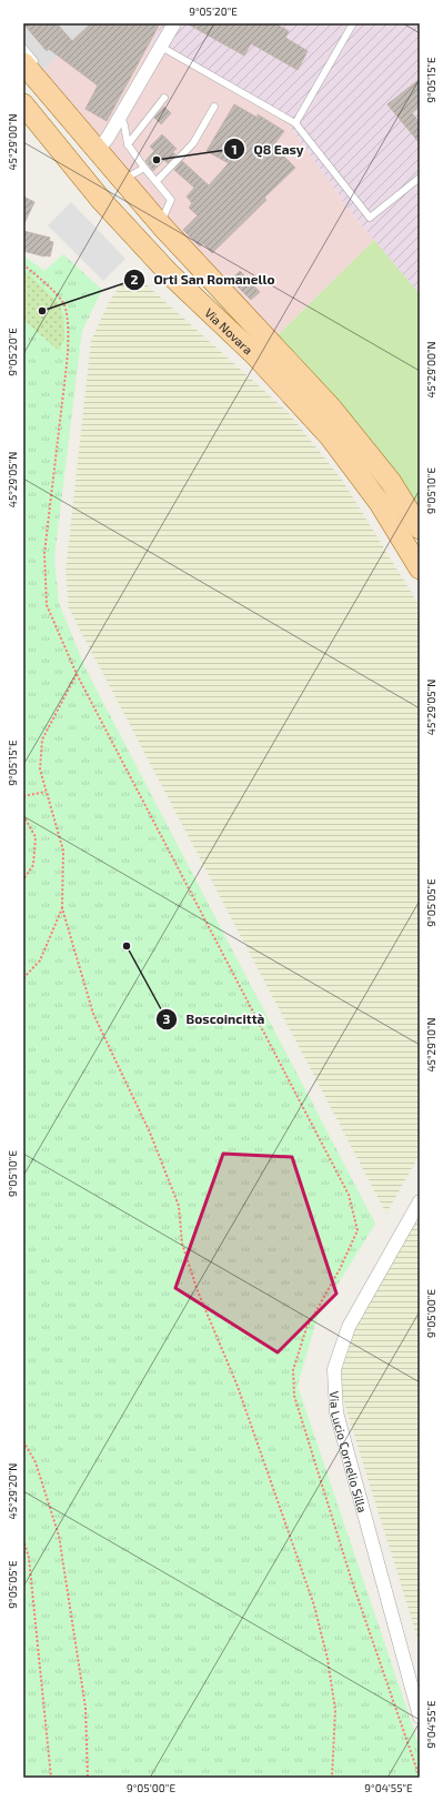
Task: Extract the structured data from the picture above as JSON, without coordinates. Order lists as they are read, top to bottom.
{
  "streets": {
    "main road": ["Via Novara"],
    "street": ["Via Lucio Cornelio Silla"]
  },
  "places": ["Q8 Easy", "Orti San Romanello", "Boscoincittà"],
  "coordinates": [
    "9°05'20\"E",
    "9°05'15\"E",
    "45°29'00\"N",
    "45°29'05\"N",
    "9°05'10\"E",
    "9°05'05\"E",
    "45°29'10\"N",
    "9°05'00\"E",
    "45°29'20\"N",
    "9°04'55\"E"
  ]
}
